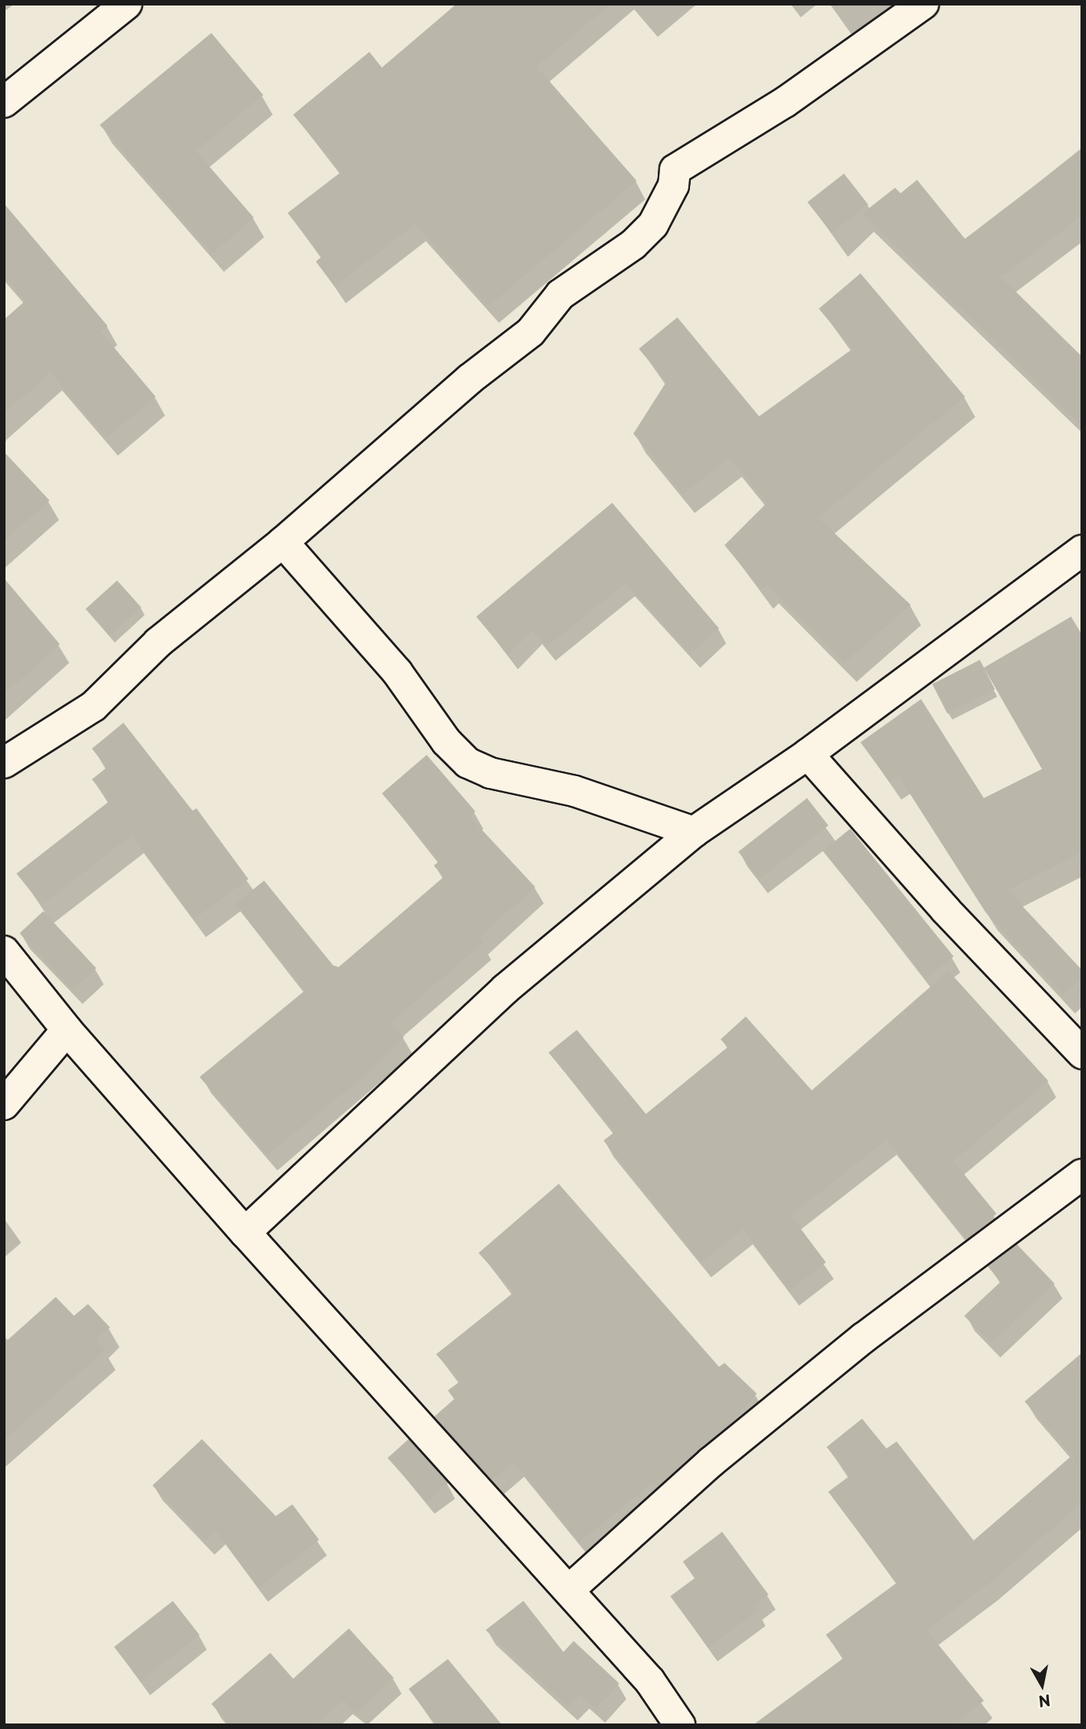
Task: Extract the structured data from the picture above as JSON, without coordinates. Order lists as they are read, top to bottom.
{
  "north": "bottom"
}
